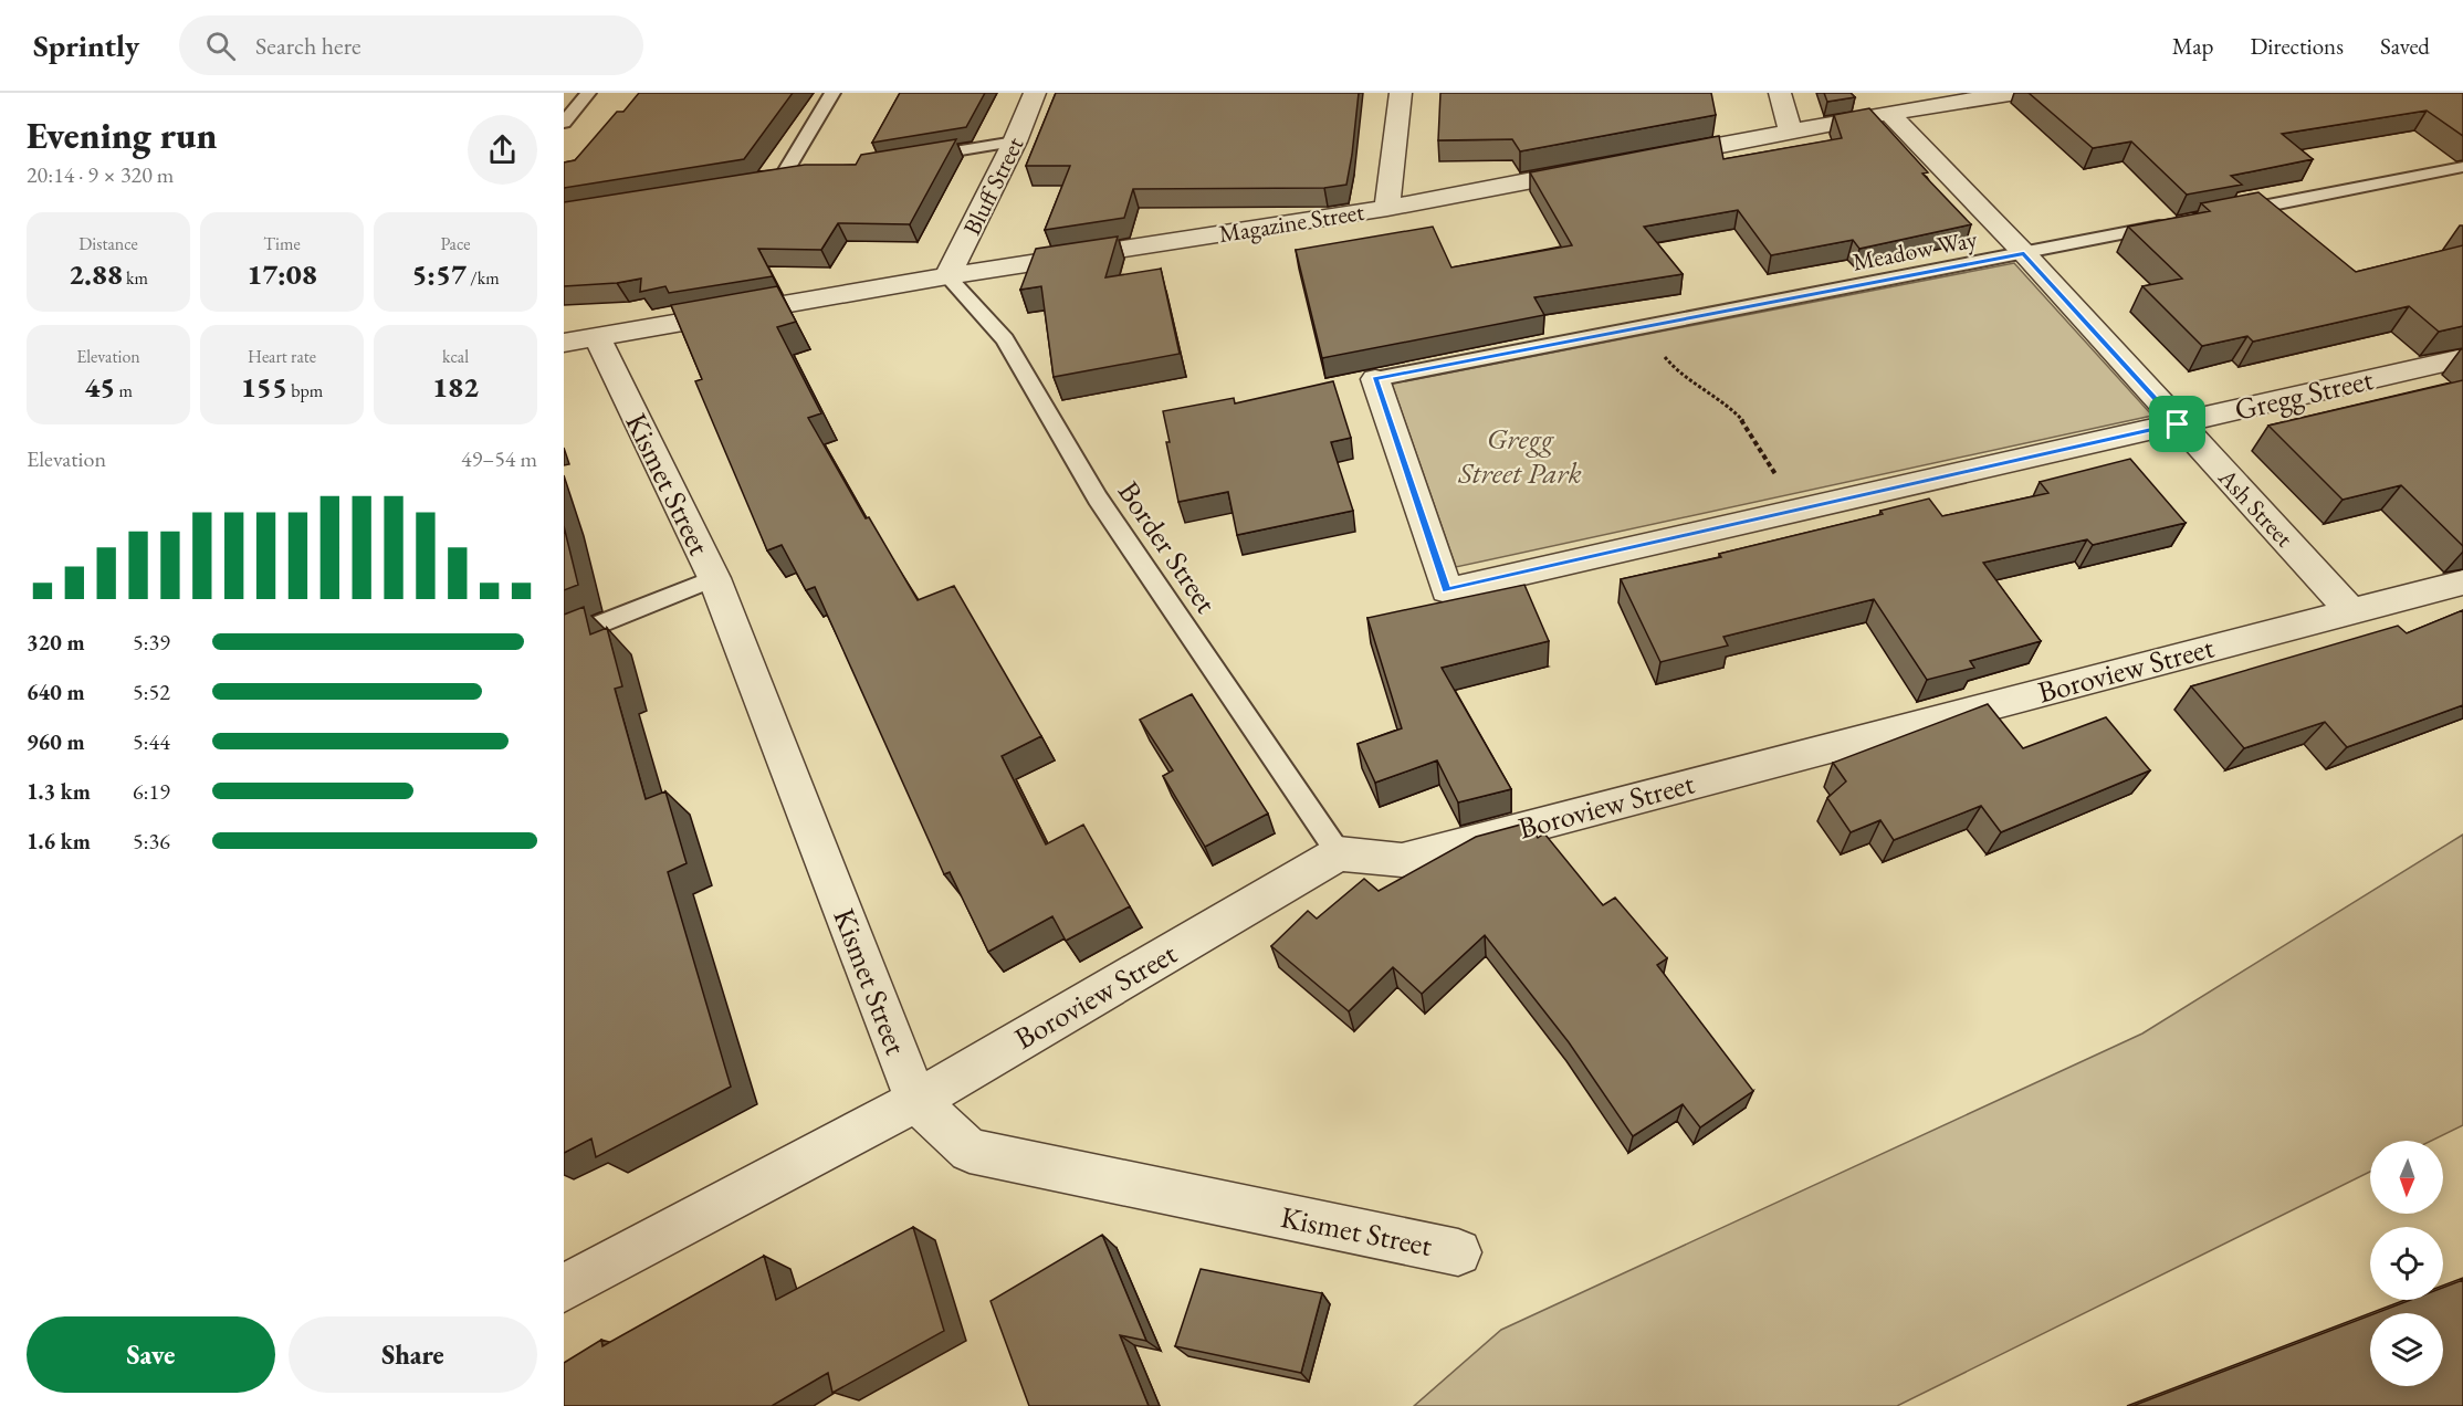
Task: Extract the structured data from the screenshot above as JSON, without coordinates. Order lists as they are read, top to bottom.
{
  "streets": {
    "street": [
      "Bluff Street",
      "Magazine Street",
      "Gregg Street",
      "Kismet Street",
      "Ash Street",
      "Boroview Street"
    ],
    "lane": ["Meadow Way", "Border Street"]
  },
  "crossings": [
    ["Bluff Street", "Magazine Street"],
    ["Bluff Street", "Border Street"],
    ["Magazine Street", "Kismet Street"],
    ["Magazine Street", "Border Street"],
    ["Meadow Way", "Gregg Street"],
    ["Meadow Way", "Ash Street"],
    ["Gregg Street", "Ash Street"],
    ["Kismet Street", "Boroview Street"],
    ["Ash Street", "Boroview Street"],
    ["Border Street", "Boroview Street"]
  ],
  "parks": ["Gregg Street Park"],
  "north": "bottom",
  "page": {
    "header": "Sprintly",
    "search": "Search here",
    "nav": ["Map", "Directions", "Saved"],
    "heading": ["Evening run", "20:14 · 9 × 320 m"],
    "stats": [
      ["Distance", "2.88 km"],
      ["Time", "17:08"],
      ["Pace", "5:57 /km"],
      ["Elevation", "45 m"],
      ["Heart rate", "155 bpm"],
      ["kcal", "182"]
    ],
    "chart": ["Elevation", "49–54 m"],
    "list": [
      {
        "name": "320 m",
        "note": "5:39"
      },
      {
        "name": "640 m",
        "note": "5:52"
      },
      {
        "name": "960 m",
        "note": "5:44"
      },
      {
        "name": "1.3 km",
        "note": "6:19"
      },
      {
        "name": "1.6 km",
        "note": "5:36"
      }
    ],
    "buttons": ["Save", "Share"]
  }
}
